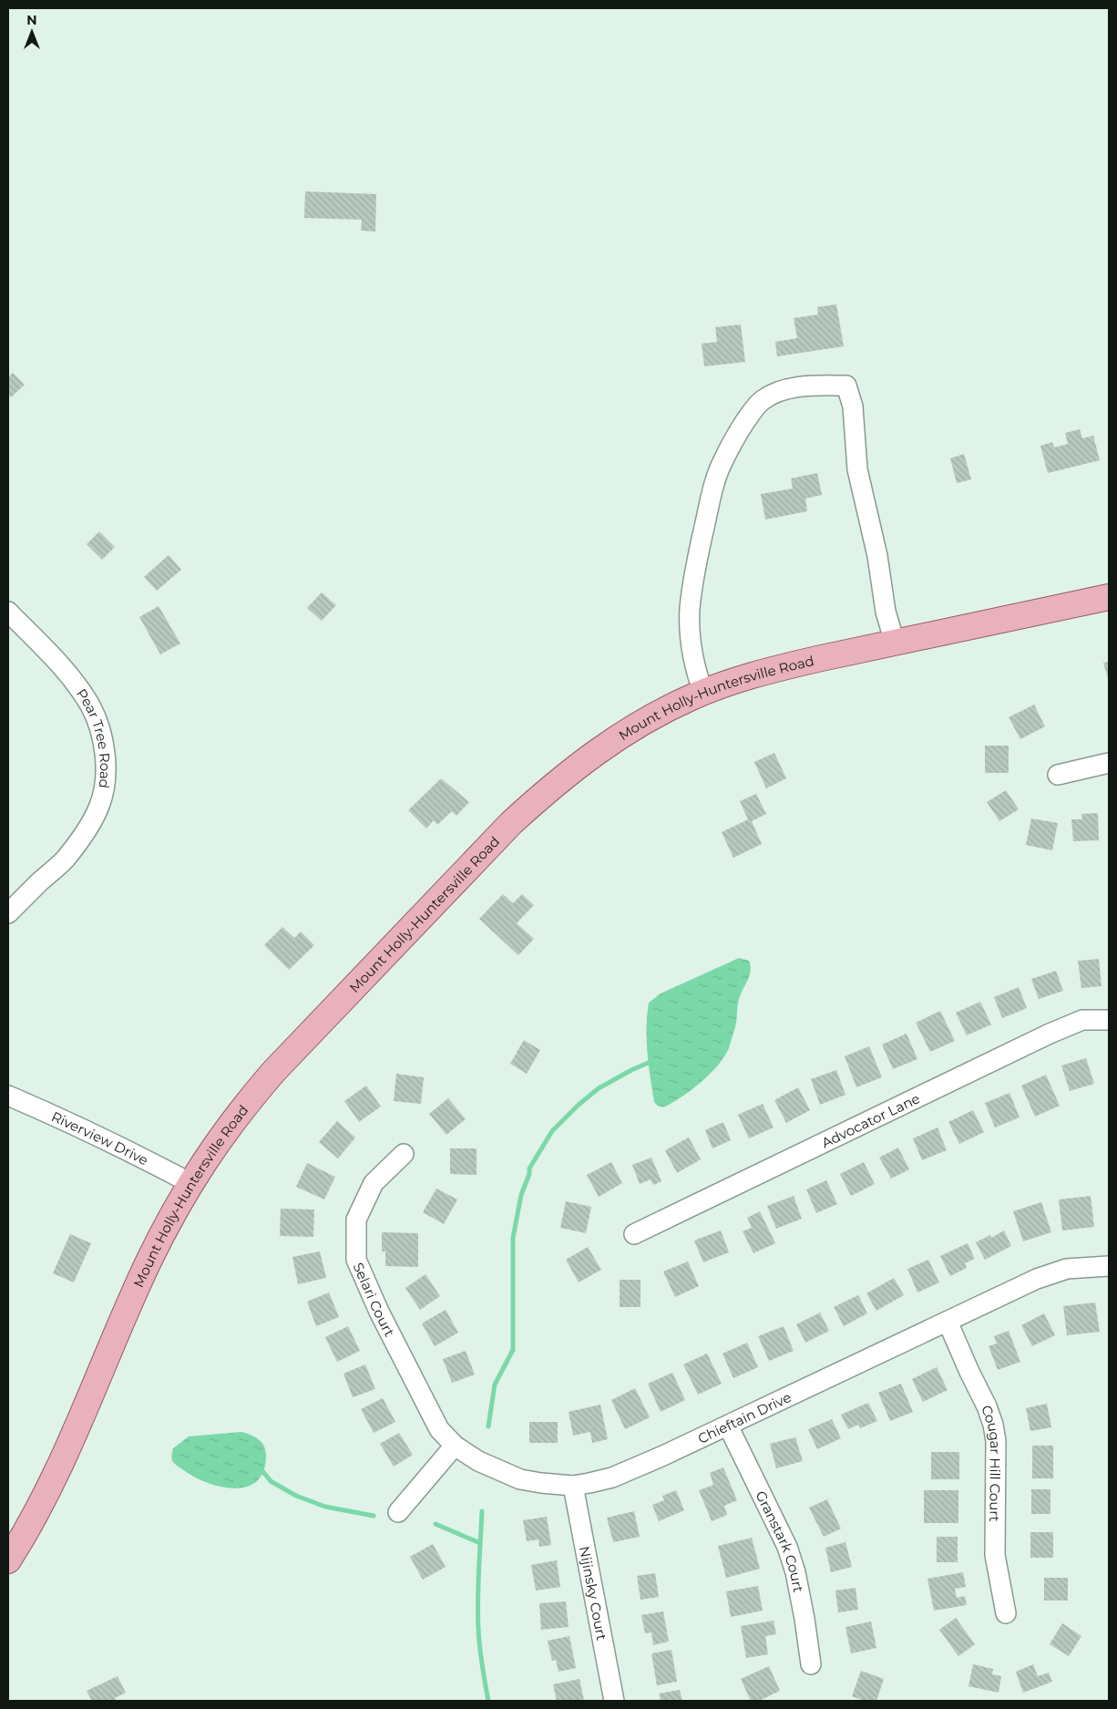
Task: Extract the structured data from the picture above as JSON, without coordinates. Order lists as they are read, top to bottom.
{
  "streets": {
    "main road": ["Mount Holly-Huntersville Road"],
    "street": [
      "Pear Tree Road",
      "Advocator Lane",
      "Riverview Drive",
      "Selari Court",
      "Chieftain Drive",
      "Cougar Hill Court",
      "Granstark Court",
      "Nijinsky Court"
    ]
  },
  "crossings": [
    ["Mount Holly-Huntersville Road", "Riverview Drive"],
    ["Selari Court", "Chieftain Drive"],
    ["Chieftain Drive", "Cougar Hill Court"],
    ["Chieftain Drive", "Granstark Court"],
    ["Chieftain Drive", "Nijinsky Court"]
  ],
  "north": "top"
}
